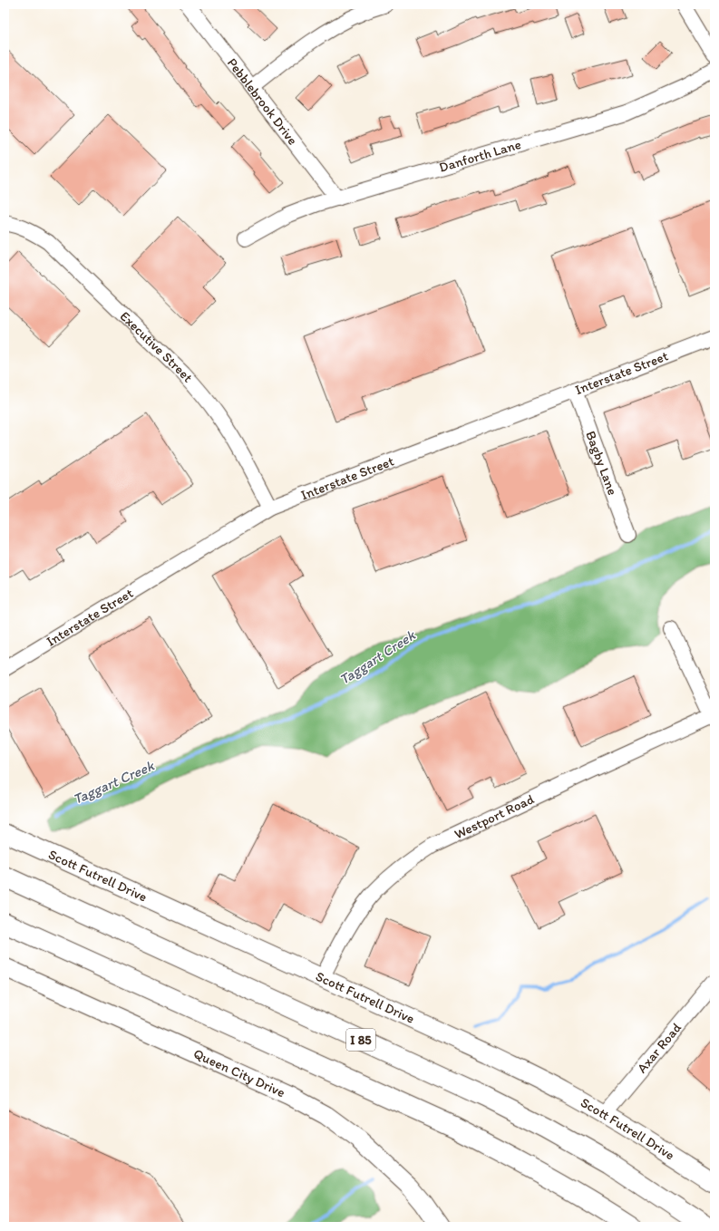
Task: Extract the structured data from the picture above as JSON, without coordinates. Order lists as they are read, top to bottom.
{
  "streets": {
    "highway": ["I 85"],
    "street": [
      "Pebblebrook Drive",
      "Danforth Lane",
      "Executive Street",
      "Interstate Street",
      "Bagby Lane",
      "Westport Road",
      "Scott Futrell Drive",
      "Axar Road",
      "Queen City Drive"
    ]
  },
  "crossings": [
    ["Pebblebrook Drive", "Danforth Lane"],
    ["Executive Street", "Interstate Street"],
    ["Interstate Street", "Bagby Lane"],
    ["Westport Road", "Scott Futrell Drive"],
    ["Scott Futrell Drive", "Axar Road"]
  ],
  "water": ["Taggart Creek"]
}
